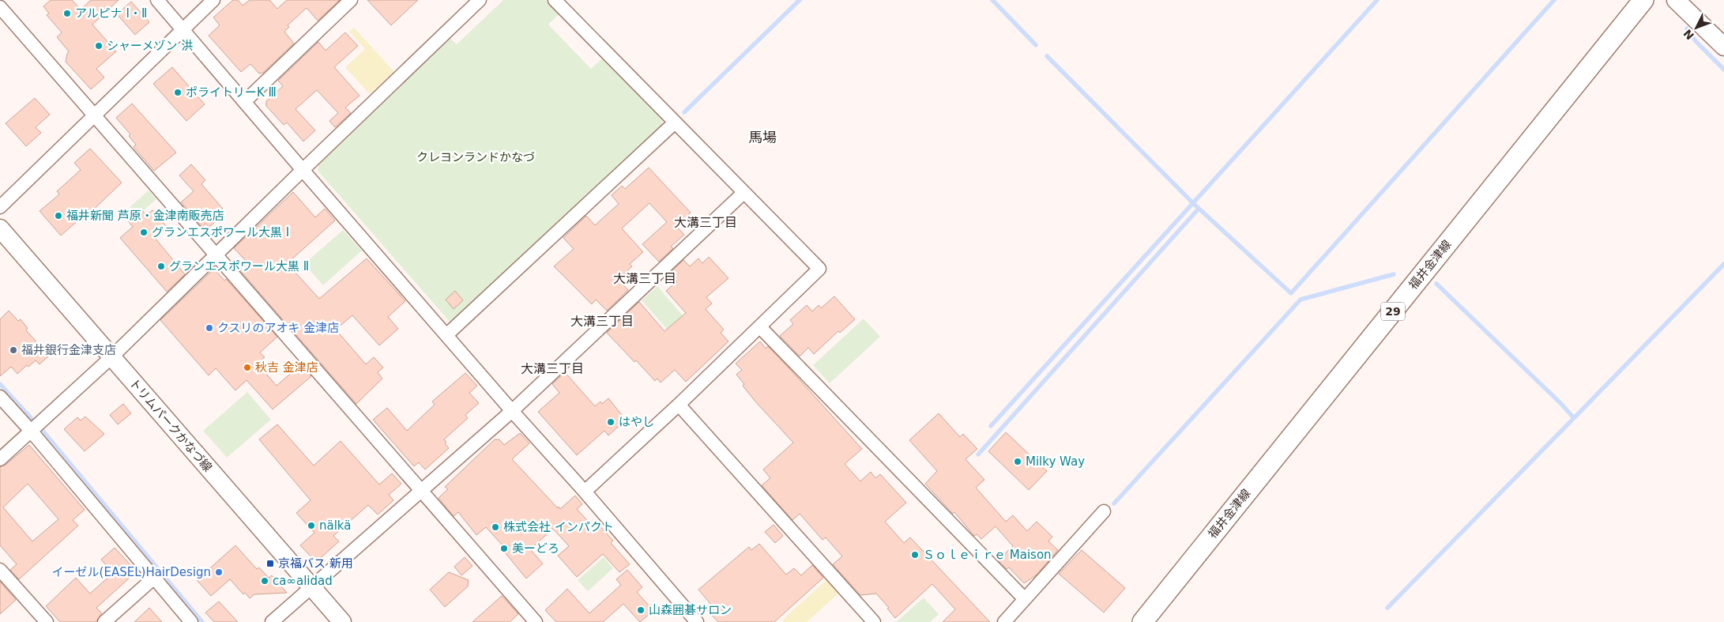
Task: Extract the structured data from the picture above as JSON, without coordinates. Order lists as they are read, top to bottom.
{
  "streets": {
    "main road": ["福井金津線", "29", "トリムパークかなづ線"]
  },
  "districts": [
    "馬場",
    "大溝三丁目",
    "大溝三丁目",
    "大溝三丁目",
    "大溝三丁目"
  ],
  "parks": ["クレヨンランドかなづ"],
  "places": {
    "other": [
      "アルピナ Ⅰ・Ⅱ",
      "シャーメゾン 洪",
      "ポライトリーK Ⅲ",
      "福井新聞 芦原・金津南販売店",
      "グランエスポワール大黒 Ⅰ",
      "グランエスポワール大黒 Ⅱ",
      "クスリのアオキ 金津店",
      "福井銀行金津支店",
      "秋吉 金津店",
      "はやし",
      "Milky Way",
      "nälkä",
      "株式会社 インパクト",
      "美ーどろ",
      "Ｓｏｌｅｉｒｅ Maison",
      "イーゼル(EASEL)HairDesign",
      "ca∞alidad",
      "山森囲碁サロン"
    ],
    "transit": ["京福バス 新用"]
  },
  "north": "bottom left"
}
